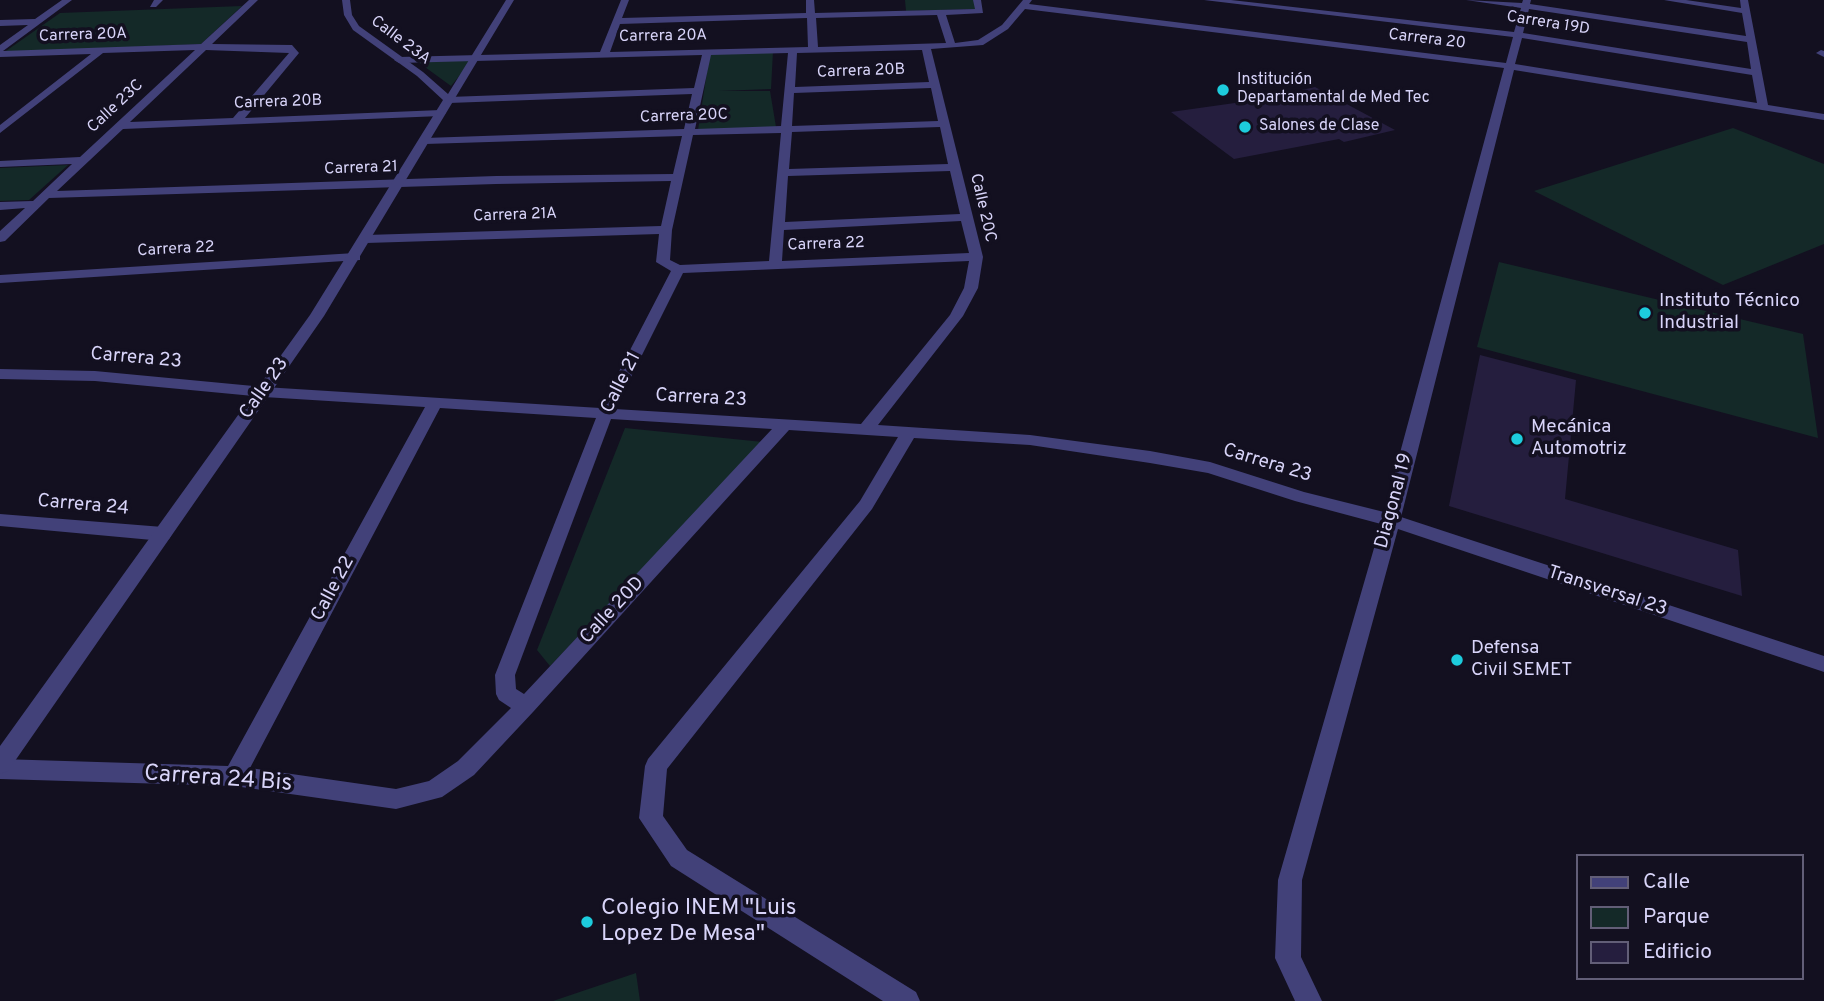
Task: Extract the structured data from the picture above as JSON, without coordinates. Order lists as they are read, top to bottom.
{
  "streets": {
    "street": [
      "Carrera 19D",
      "Carrera 20A",
      "Carrera 20",
      "Calle 23A",
      "Carrera 20B",
      "Calle 23C",
      "Carrera 20C",
      "Carrera 21",
      "Calle 20C",
      "Carrera 21A",
      "Carrera 22",
      "Carrera 23",
      "Calle 21",
      "Calle 23",
      "Diagonal 19",
      "Carrera 24",
      "Calle 22",
      "Transversal 23",
      "Calle 20D",
      "Carrera 24 Bis"
    ]
  },
  "crossings": [
    ["Carrera 19D", "Carrera 20"],
    ["Carrera 19D", "Diagonal 19"],
    ["Carrera 20A", "Carrera 20"],
    ["Carrera 20A", "Calle 23A"],
    ["Carrera 20A", "Carrera 20B"],
    ["Carrera 20A", "Calle 23C"],
    ["Carrera 20A", "Calle 20C"],
    ["Carrera 20A", "Calle 23"],
    ["Carrera 20", "Diagonal 19"],
    ["Calle 23A", "Calle 23"],
    ["Carrera 20B", "Calle 23C"],
    ["Carrera 20B", "Calle 20C"],
    ["Carrera 20B", "Calle 23"],
    ["Calle 23C", "Carrera 21"],
    ["Carrera 20C", "Calle 20C"],
    ["Carrera 20C", "Calle 23"],
    ["Carrera 21", "Calle 23"],
    ["Calle 20C", "Carrera 22"],
    ["Calle 20C", "Carrera 23"],
    ["Carrera 21A", "Calle 23"],
    ["Carrera 22", "Calle 21"],
    ["Carrera 22", "Calle 23"],
    ["Carrera 23", "Calle 21"],
    ["Carrera 23", "Calle 23"],
    ["Carrera 23", "Diagonal 19"],
    ["Carrera 23", "Calle 22"],
    ["Carrera 23", "Transversal 23"],
    ["Carrera 23", "Calle 20D"],
    ["Calle 21", "Calle 20D"],
    ["Calle 23", "Carrera 24"],
    ["Calle 23", "Carrera 24 Bis"],
    ["Diagonal 19", "Transversal 23"],
    ["Calle 22", "Carrera 24 Bis"],
    ["Calle 20D", "Carrera 24 Bis"]
  ],
  "places": [
    "Institución Departamental de Med Tec",
    "Salones de Clase",
    "Instituto Técnico Industrial",
    "Mecánica Automotriz",
    "Defensa Civil SEMET",
    "Colegio INEM \"Luis Lopez De Mesa\""
  ],
  "legend": ["Calle", "Parque", "Edificio"]
}
